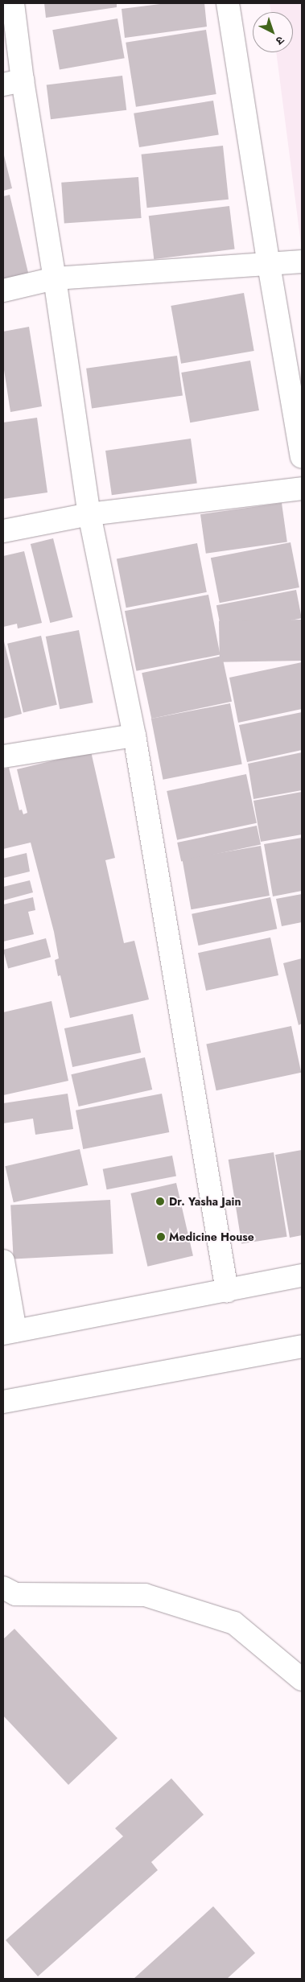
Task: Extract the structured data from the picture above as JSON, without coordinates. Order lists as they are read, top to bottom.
{
  "places": ["Dr. Yasha Jain", "Medicine House"],
  "north": "bottom right"
}
